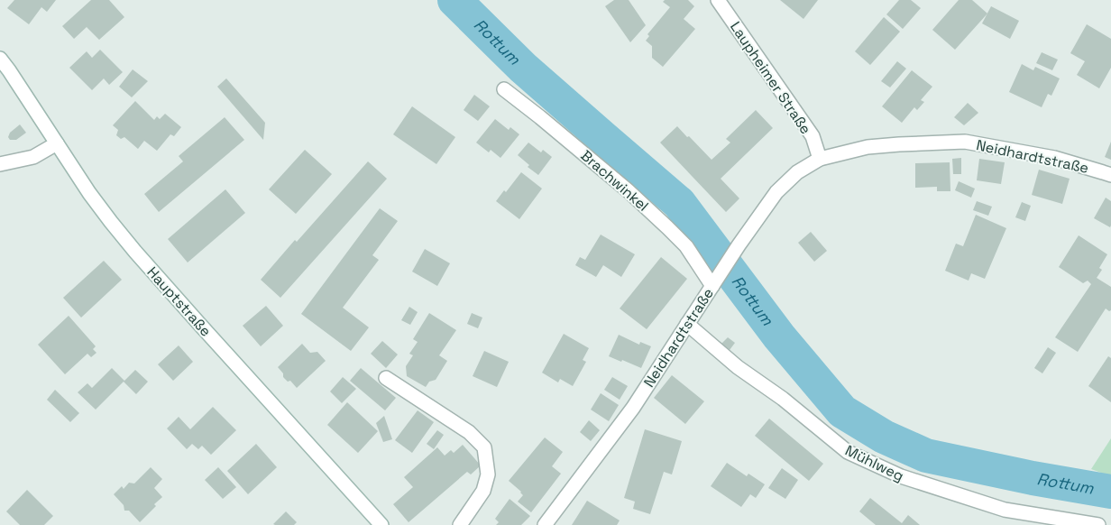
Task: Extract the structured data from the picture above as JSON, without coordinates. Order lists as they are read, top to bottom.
{
  "streets": {
    "street": [
      "Laupheimer Straße",
      "Neidhardtstraße",
      "Brachwinkel",
      "Hauptstraße",
      "Mühlweg"
    ]
  },
  "crossings": [
    ["Laupheimer Straße", "Neidhardtstraße"],
    ["Neidhardtstraße", "Brachwinkel"],
    ["Neidhardtstraße", "Mühlweg"]
  ],
  "water": ["Rottum"]
}
